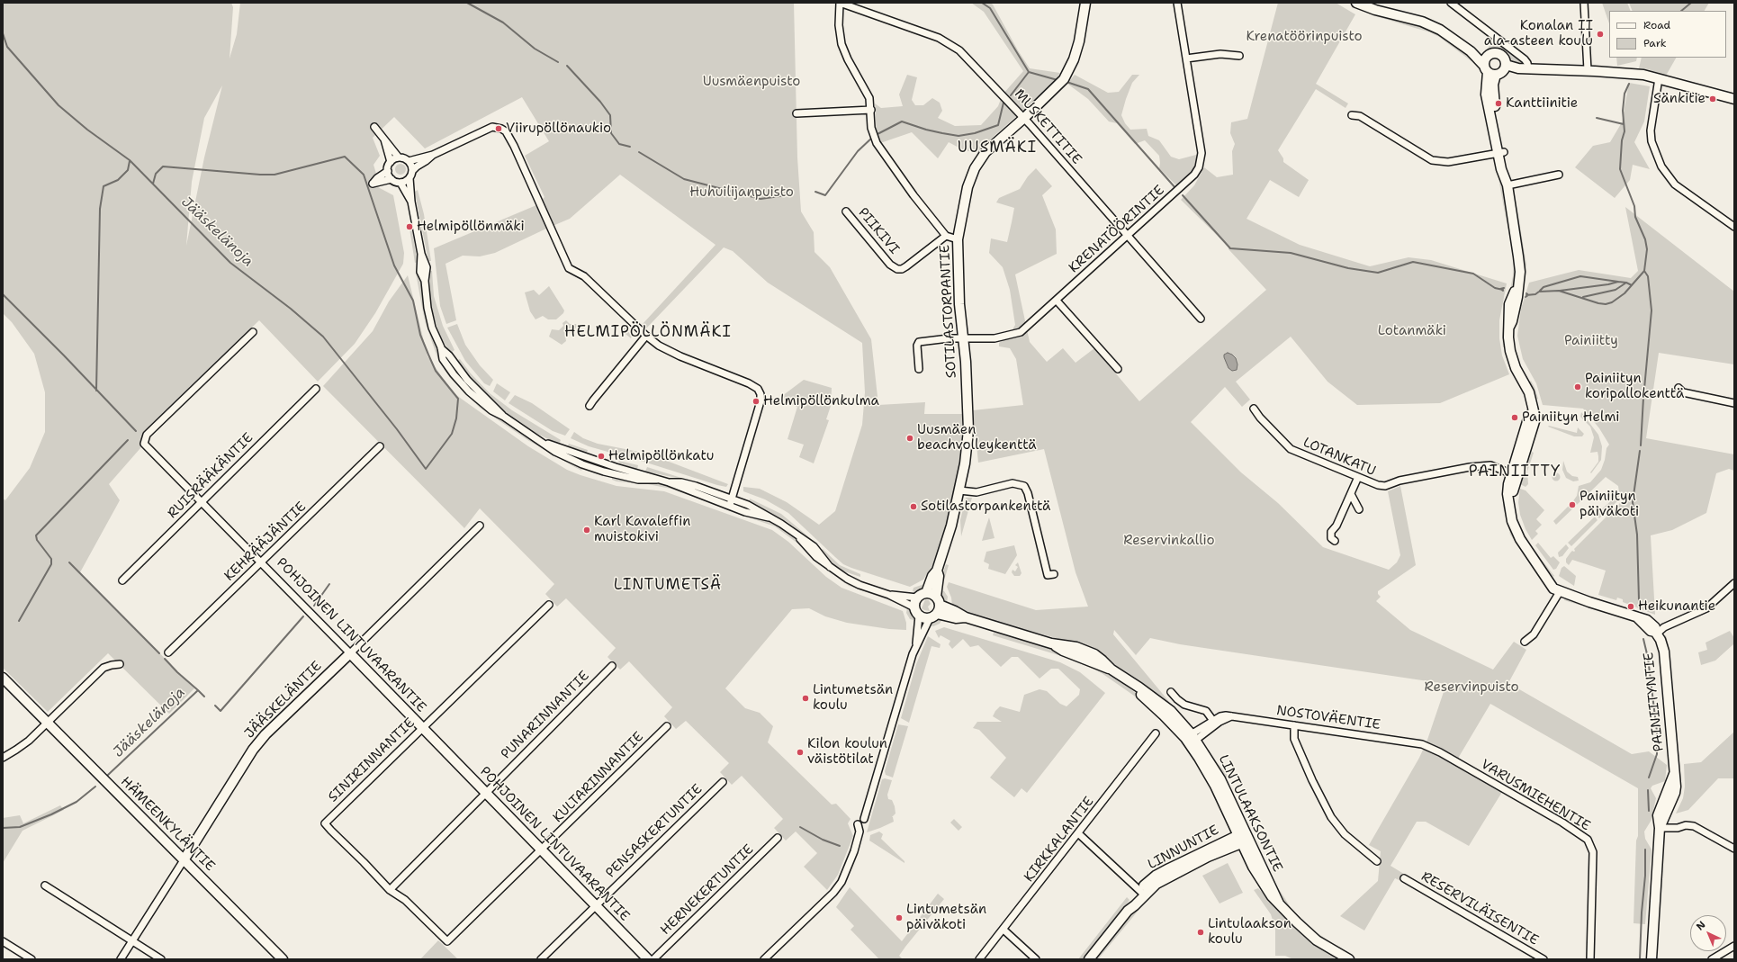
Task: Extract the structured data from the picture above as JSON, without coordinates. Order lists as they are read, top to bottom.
{
  "streets": {
    "street": [
      "MUSKETTITIE",
      "KRENATÖÖRINTIE",
      "PIIKIVI",
      "SOTILASTORPANTIE",
      "LOTANKATU",
      "RUISRÄÄKÄNTIE",
      "KEHRÄÄJÄNTIE",
      "POHJOINEN LINTUVAARANTIE",
      "JÄÄSKELÄNTIE",
      "PAINIITYNTIE",
      "PUNARINNANTIE",
      "NOSTOVÄENTIE",
      "SINIRINNANTIE",
      "KULTARINNANTIE",
      "VARUSMIEHENTIE",
      "LINTULAAKSONTIE",
      "HÄMEENKYLÄNTIE",
      "PENSASKERTUNTIE",
      "KIRKKALANTIE",
      "LINNUNTIE",
      "HERNEKERTUNTIE",
      "RESERVILÄISENTIE"
    ]
  },
  "crossings": [
    ["MUSKETTITIE", "KRENATÖÖRINTIE"],
    ["MUSKETTITIE", "SOTILASTORPANTIE"],
    ["KRENATÖÖRINTIE", "SOTILASTORPANTIE"],
    ["SOTILASTORPANTIE", "LINTULAAKSONTIE"],
    ["LOTANKATU", "PAINIITYNTIE"],
    ["RUISRÄÄKÄNTIE", "POHJOINEN LINTUVAARANTIE"],
    ["KEHRÄÄJÄNTIE", "POHJOINEN LINTUVAARANTIE"],
    ["POHJOINEN LINTUVAARANTIE", "JÄÄSKELÄNTIE"],
    ["POHJOINEN LINTUVAARANTIE", "PUNARINNANTIE"],
    ["POHJOINEN LINTUVAARANTIE", "SINIRINNANTIE"],
    ["POHJOINEN LINTUVAARANTIE", "KULTARINNANTIE"],
    ["POHJOINEN LINTUVAARANTIE", "PENSASKERTUNTIE"],
    ["JÄÄSKELÄNTIE", "HÄMEENKYLÄNTIE"],
    ["PUNARINNANTIE", "SINIRINNANTIE"],
    ["PUNARINNANTIE", "KULTARINNANTIE"],
    ["NOSTOVÄENTIE", "VARUSMIEHENTIE"],
    ["NOSTOVÄENTIE", "LINTULAAKSONTIE"],
    ["SINIRINNANTIE", "KULTARINNANTIE"],
    ["LINTULAAKSONTIE", "LINNUNTIE"]
  ],
  "districts": [
    "UUSMÄKI",
    "HELMIPÖLLÖNMÄKI",
    "PAINIITTY",
    "LINTUMETSÄ"
  ],
  "water": ["Jääskelänoja"],
  "parks": [
    "Krenatöörinpuisto",
    "Uusmäenpuisto",
    "Huhuilijanpuisto",
    "Lotanmäki",
    "Painiitty",
    "Reservinkallio",
    "Reservinpuisto"
  ],
  "places": [
    "Konalan II ala-asteen koulu",
    "Sänkitie",
    "Kanttiinitie",
    "Viirupöllönaukio",
    "Helmipöllönmäki",
    "Painiityn koripallokenttä",
    "Helmipöllönkulma",
    "Painiityn Helmi",
    "Uusmäen beachvolleykenttä",
    "Helmipöllönkatu",
    "Painiityn päiväkoti",
    "Sotilastorpankenttä",
    "Karl Kavaleffin muistokivi",
    "Heikunantie",
    "Lintumetsän koulu",
    "Kilon koulun väistötilat",
    "Lintumetsän päiväkoti",
    "Lintulaakson koulu"
  ],
  "legend": ["Road", "Park"],
  "north": "top left"
}
